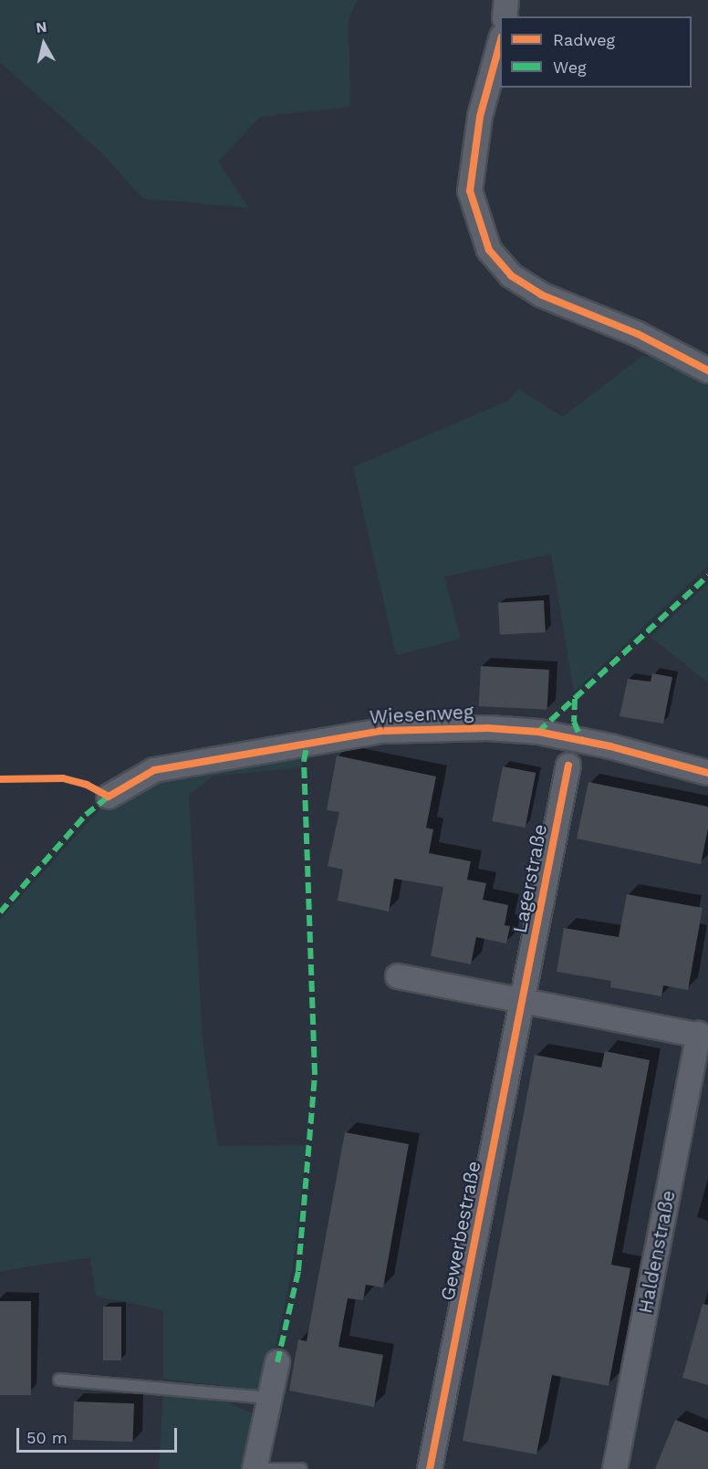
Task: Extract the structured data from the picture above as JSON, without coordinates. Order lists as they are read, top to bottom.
{
  "streets": {
    "street": [
      "Wiesenweg",
      "Lagerstraße",
      "Gewerbestraße",
      "Haldenstraße"
    ]
  },
  "crossings": [
    ["Lagerstraße", "Gewerbestraße"]
  ],
  "legend": ["Radweg", "Weg"],
  "scale_bar": "50 m",
  "north": "top"
}
